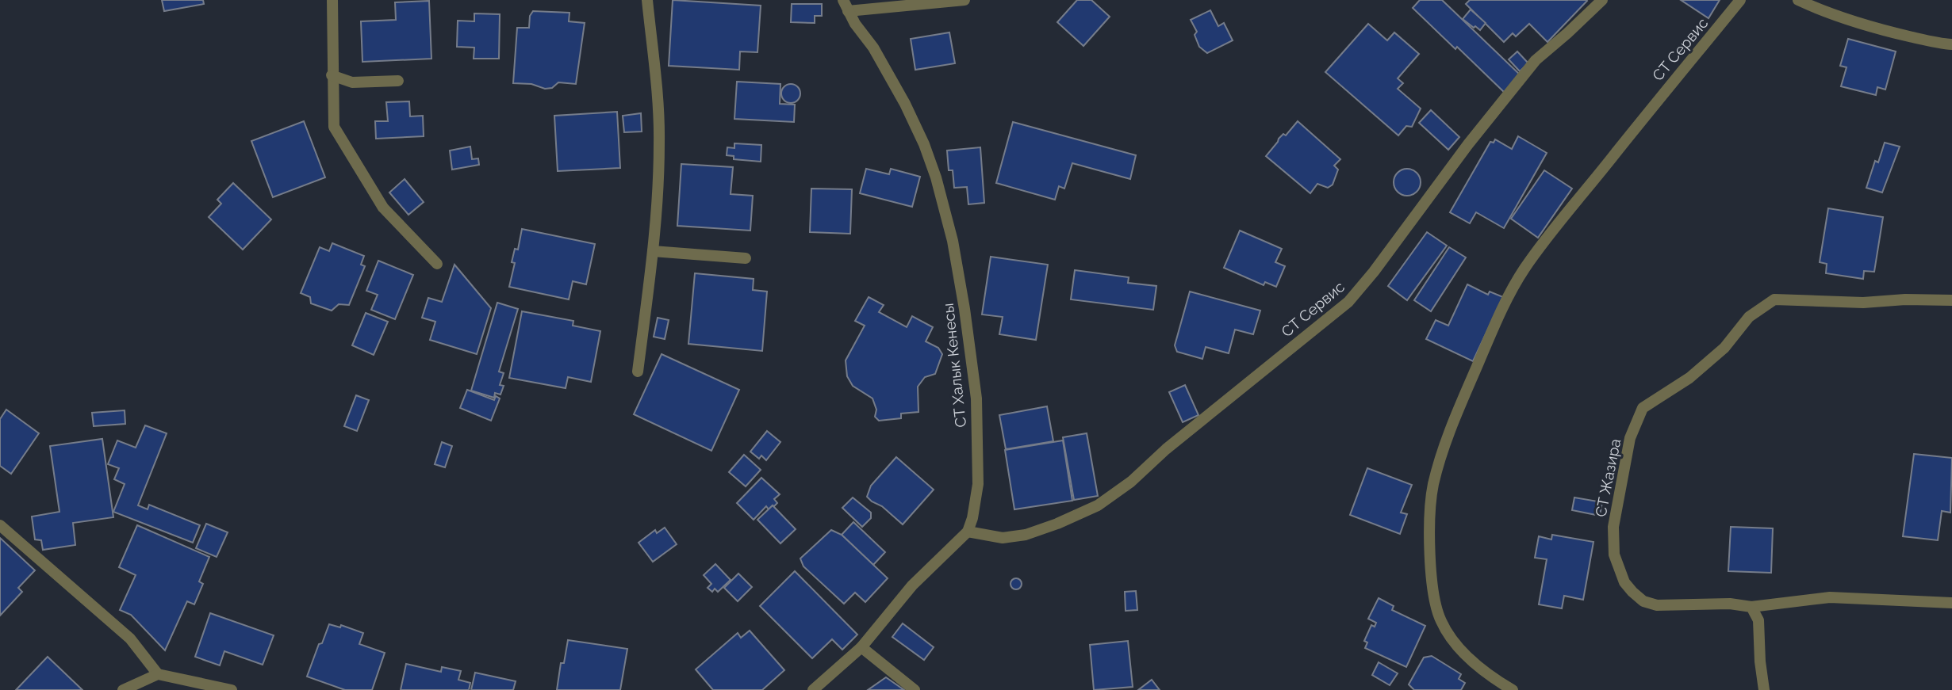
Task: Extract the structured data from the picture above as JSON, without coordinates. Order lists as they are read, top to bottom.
{
  "streets": {
    "street": ["СТ Сервис", "СТ Халык Кенесы", "СТ Жазира"]
  },
  "crossings": [
    ["СТ Сервис", "СТ Халык Кенесы"]
  ]
}
